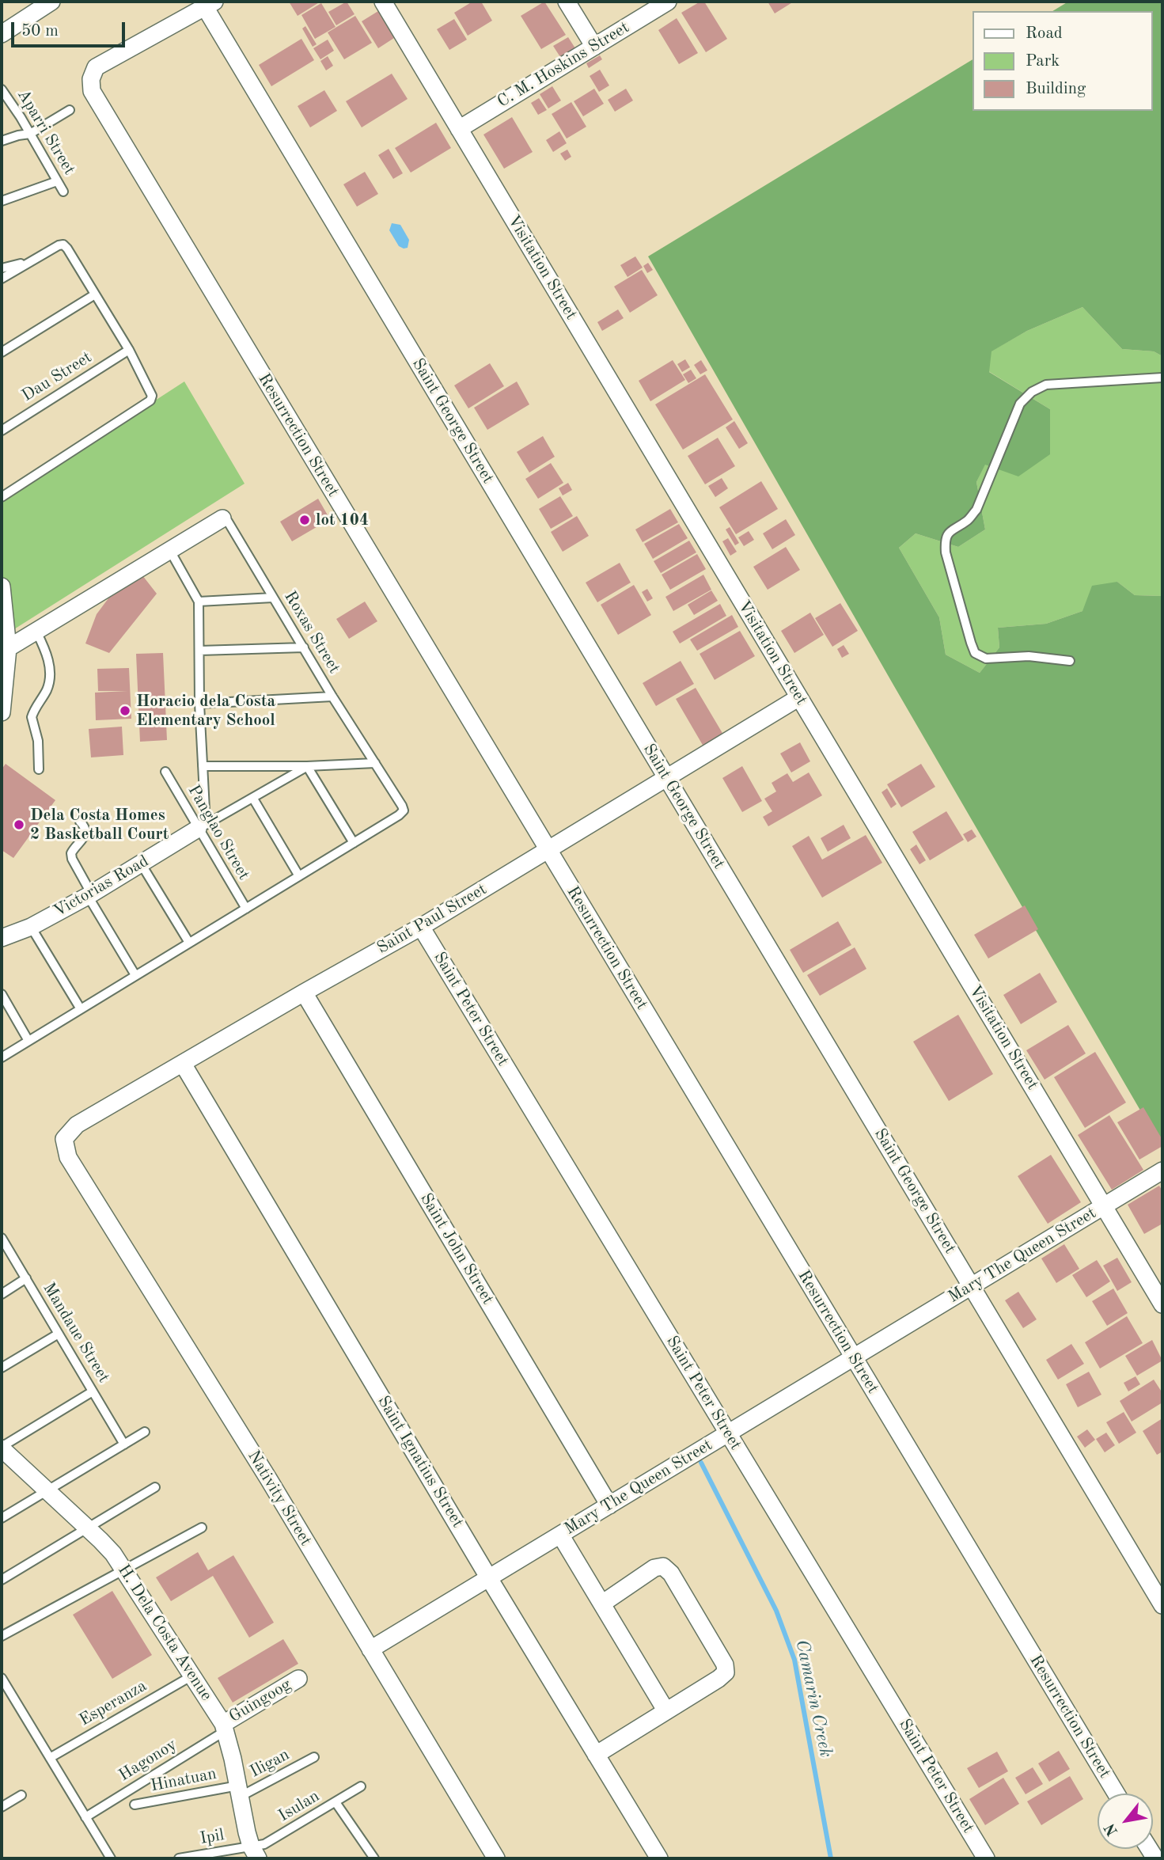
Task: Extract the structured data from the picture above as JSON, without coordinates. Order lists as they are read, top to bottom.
{
  "streets": {
    "street": [
      "C. M. Hoskins Street",
      "Visitation Street",
      "Saint George Street",
      "Resurrection Street",
      "Victorias Road",
      "Saint Paul Street",
      "Saint Peter Street",
      "Saint John Street",
      "Mary The Queen Street",
      "Saint Ignatius Street",
      "Nativity Street",
      "H. Dela Costa Avenue",
      "Guingoog"
    ],
    "lane": [
      "Aparri Street",
      "Dau Street",
      "Roxas Street",
      "Panglao Street",
      "Mandaue Street",
      "Esperanza",
      "Hagonoy",
      "Iligan",
      "Hinatuan",
      "Isulan",
      "Ipil"
    ]
  },
  "crossings": [
    ["C. M. Hoskins Street", "Visitation Street"],
    ["Visitation Street", "Saint Paul Street"],
    ["Visitation Street", "Mary The Queen Street"],
    ["Saint George Street", "Resurrection Street"],
    ["Saint George Street", "Saint Paul Street"],
    ["Saint George Street", "Mary The Queen Street"],
    ["Resurrection Street", "Saint Paul Street"],
    ["Resurrection Street", "Mary The Queen Street"],
    ["Panglao Street", "Victorias Road"],
    ["Saint Paul Street", "Saint Peter Street"],
    ["Saint Paul Street", "Saint John Street"],
    ["Saint Paul Street", "Saint Ignatius Street"],
    ["Saint Paul Street", "Nativity Street"],
    ["Saint Peter Street", "Mary The Queen Street"],
    ["Saint John Street", "Mary The Queen Street"],
    ["Mary The Queen Street", "Saint Ignatius Street"],
    ["Mary The Queen Street", "Nativity Street"],
    ["H. Dela Costa Avenue", "Guingoog"],
    ["H. Dela Costa Avenue", "Esperanza"],
    ["H. Dela Costa Avenue", "Hagonoy"],
    ["H. Dela Costa Avenue", "Iligan"],
    ["H. Dela Costa Avenue", "Hinatuan"],
    ["H. Dela Costa Avenue", "Isulan"],
    ["H. Dela Costa Avenue", "Ipil"],
    ["Guingoog", "Hagonoy"],
    ["Iligan", "Hinatuan"],
    ["Isulan", "Ipil"]
  ],
  "water": ["Camarin Creek"],
  "places": ["lot 104", "Horacio dela Costa Elementary School", "Dela Costa Homes 2 Basketball Court"],
  "legend": ["Road", "Park", "Building"],
  "scale_bar": "50 m",
  "north": "bottom left"
}
